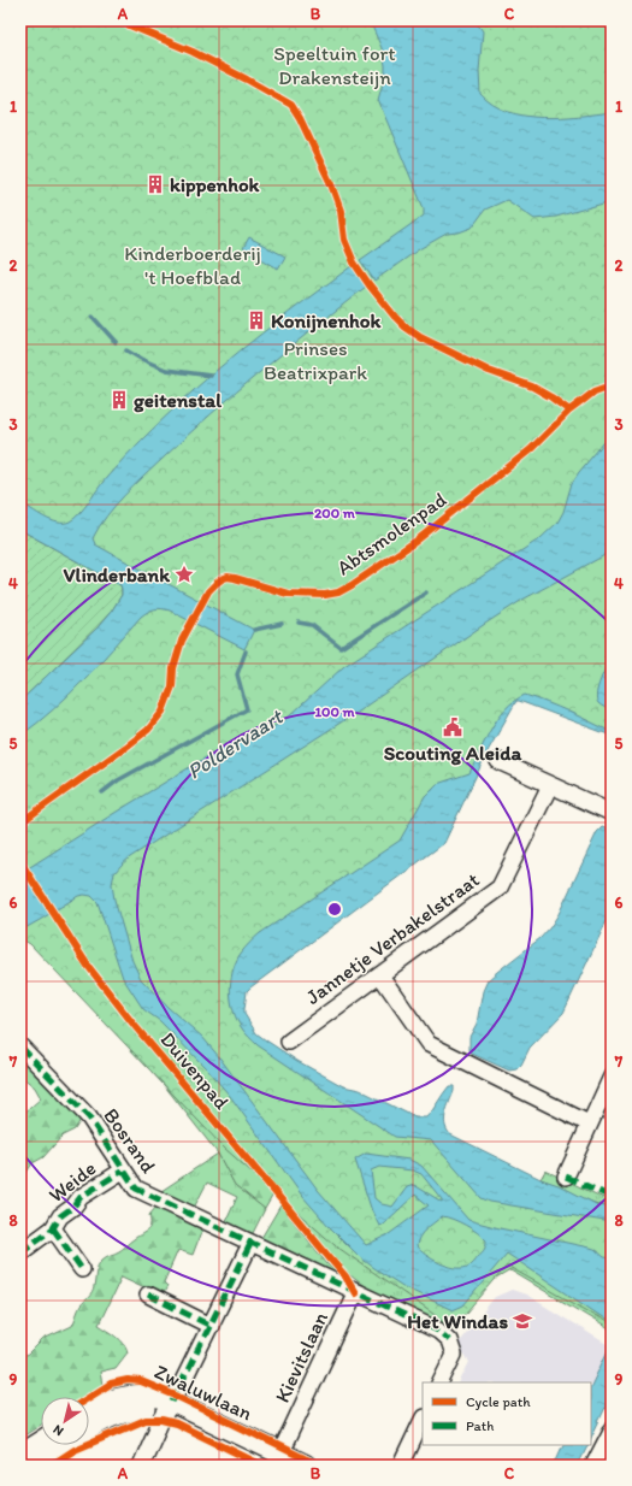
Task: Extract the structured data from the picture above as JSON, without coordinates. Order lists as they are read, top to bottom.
{
  "streets": {
    "main road": ["Zwaluwlaan"],
    "street": [
      "Jannetje Verbakelstraat",
      "Bosrand",
      "Weide",
      "Kievitslaan"
    ],
    "cycle path": ["Abtsmolenpad", "Duivenpad"]
  },
  "crossings": [
    ["Bosrand", "Weide"],
    ["Bosrand", "Kievitslaan"],
    ["Kievitslaan", "Zwaluwlaan"]
  ],
  "water": ["Poldervaart"],
  "parks": ["Speeltuin fort Drakensteijn", "Kinderboerderij 't Hoefblad", "Prinses Beatrixpark"],
  "places": {
    "building": ["kippenhok", "Konijnenhok", "geitenstal"],
    "place": ["Vlinderbank"],
    "public building": ["Scouting Aleida"],
    "school or university": ["Het Windas"]
  },
  "legend": ["Cycle path", "Path"],
  "north": "bottom left",
  "grid": {
    "columns": ["A", "B", "C"],
    "rows": [
      "1",
      "2",
      "3",
      "4",
      "5",
      "6",
      "7",
      "8",
      "9"
    ]
  },
  "rings": ["200 m", "100 m"]
}
